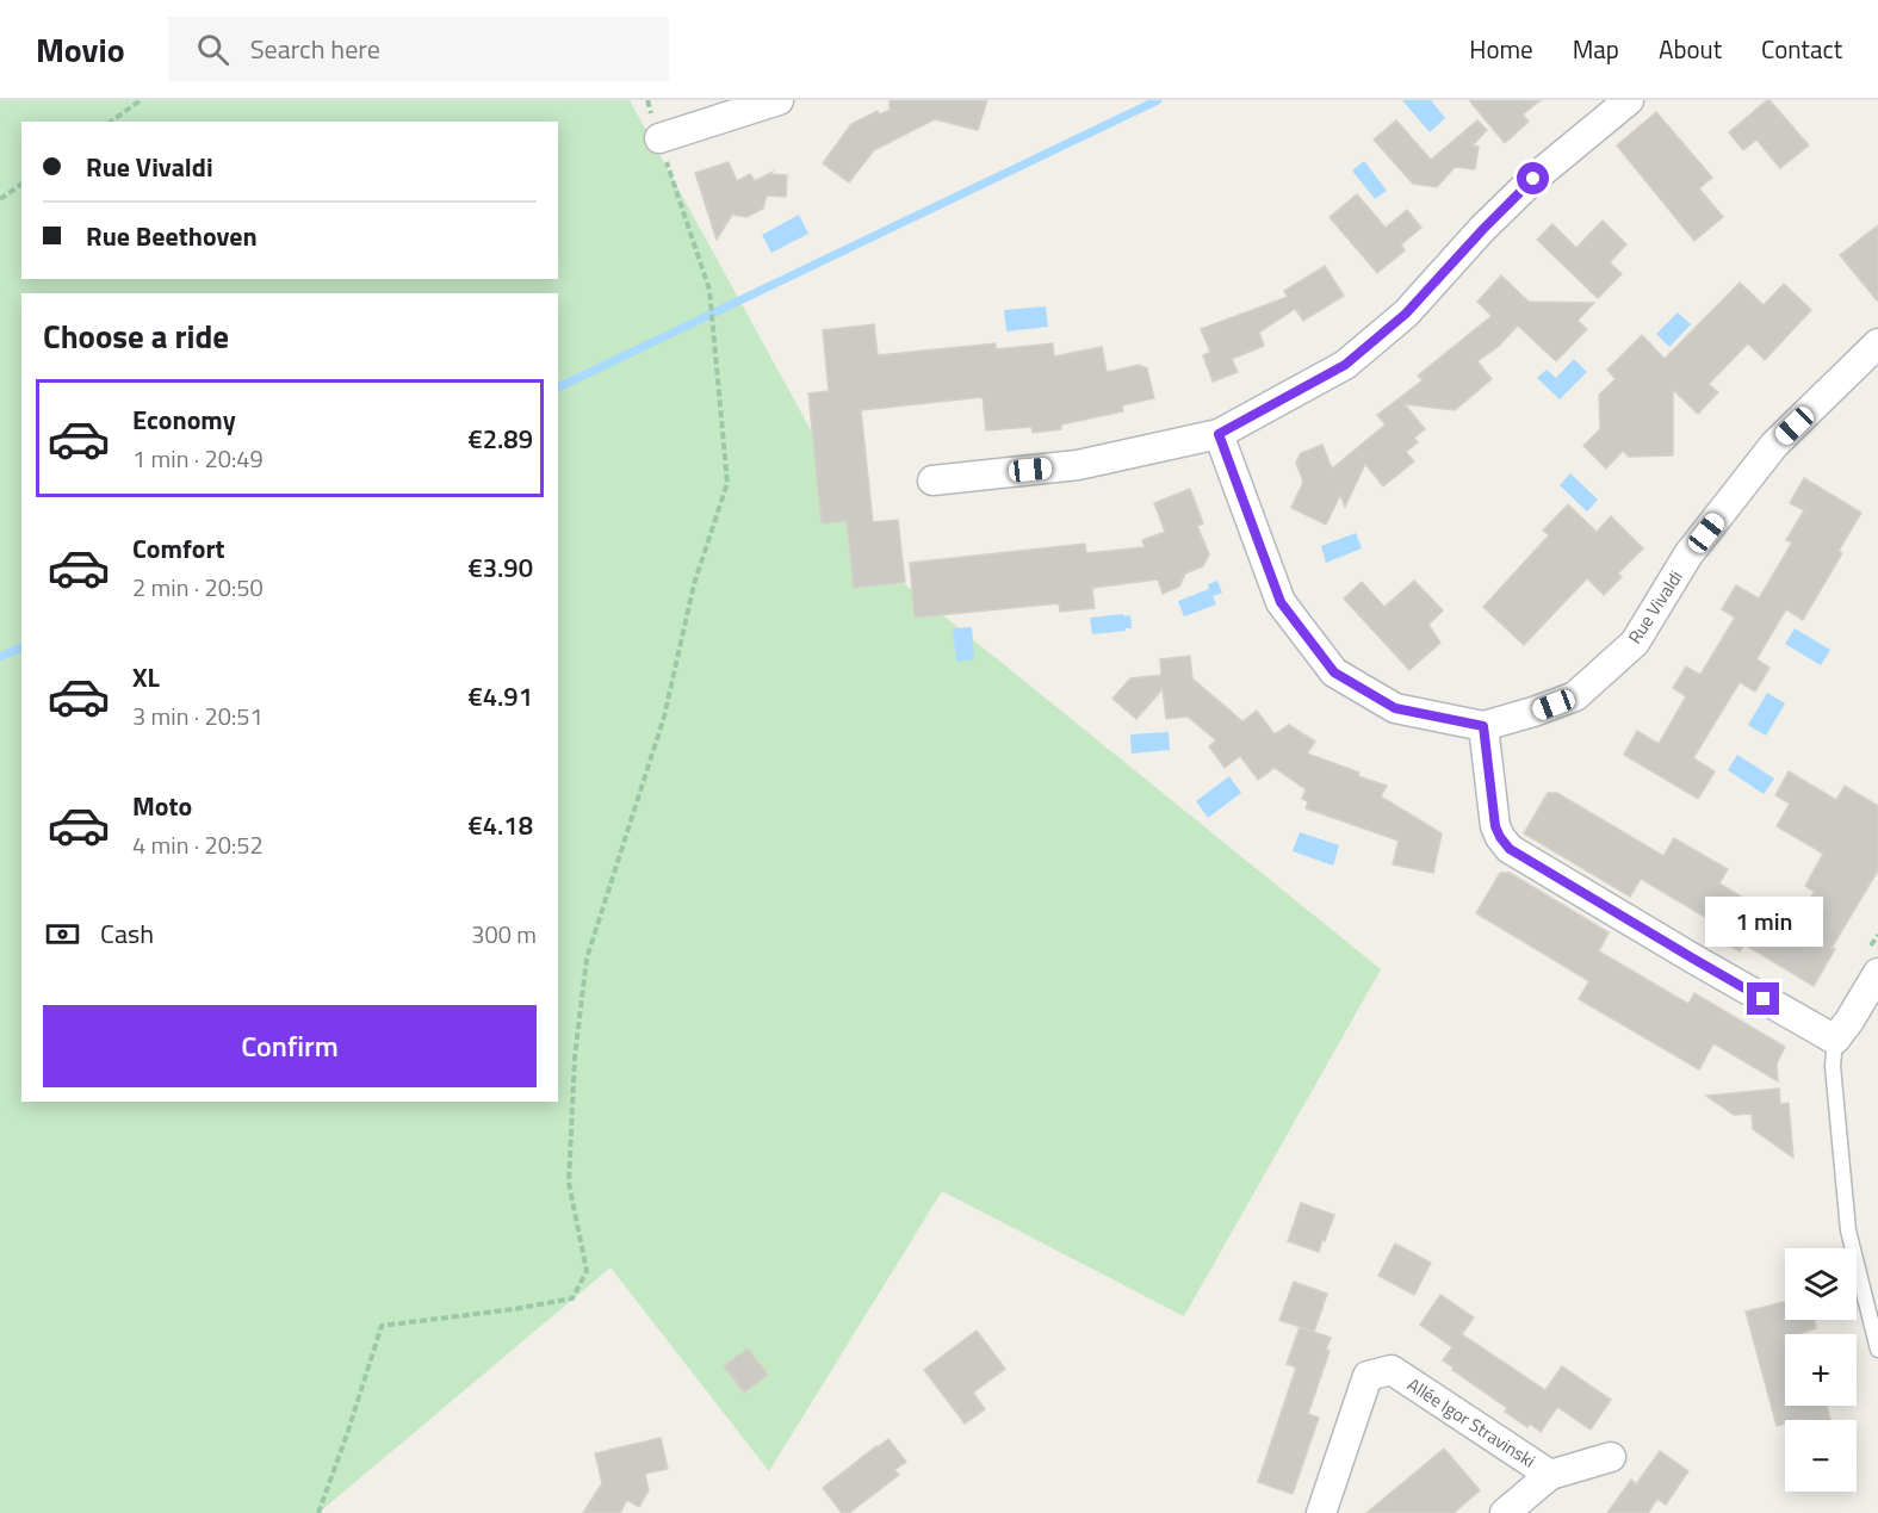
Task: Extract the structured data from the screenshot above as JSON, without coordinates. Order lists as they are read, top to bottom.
{
  "streets": {
    "street": ["Rue Vivaldi", "Allée Igor Stravinski"]
  },
  "page": {
    "header": "Movio",
    "search": "Search here",
    "nav": [
      "Home",
      "Map",
      "About",
      "Contact"
    ],
    "banner": ["Rue Vivaldi", "Rue Beethoven"],
    "heading": "Choose a ride",
    "list": [
      {
        "name": "Economy",
        "note": "1 min · 20:49",
        "value": "€2.89"
      },
      {
        "name": "Comfort",
        "note": "2 min · 20:50",
        "value": "€3.90"
      },
      {
        "name": "XL",
        "note": "3 min · 20:51",
        "value": "€4.91"
      },
      {
        "name": "Moto",
        "note": "4 min · 20:52",
        "value": "€4.18"
      }
    ],
    "pay": ["Cash", "300 m"],
    "bubble": "1 min",
    "buttons": "Confirm",
    "map_buttons": ["+", "−"]
  }
}
